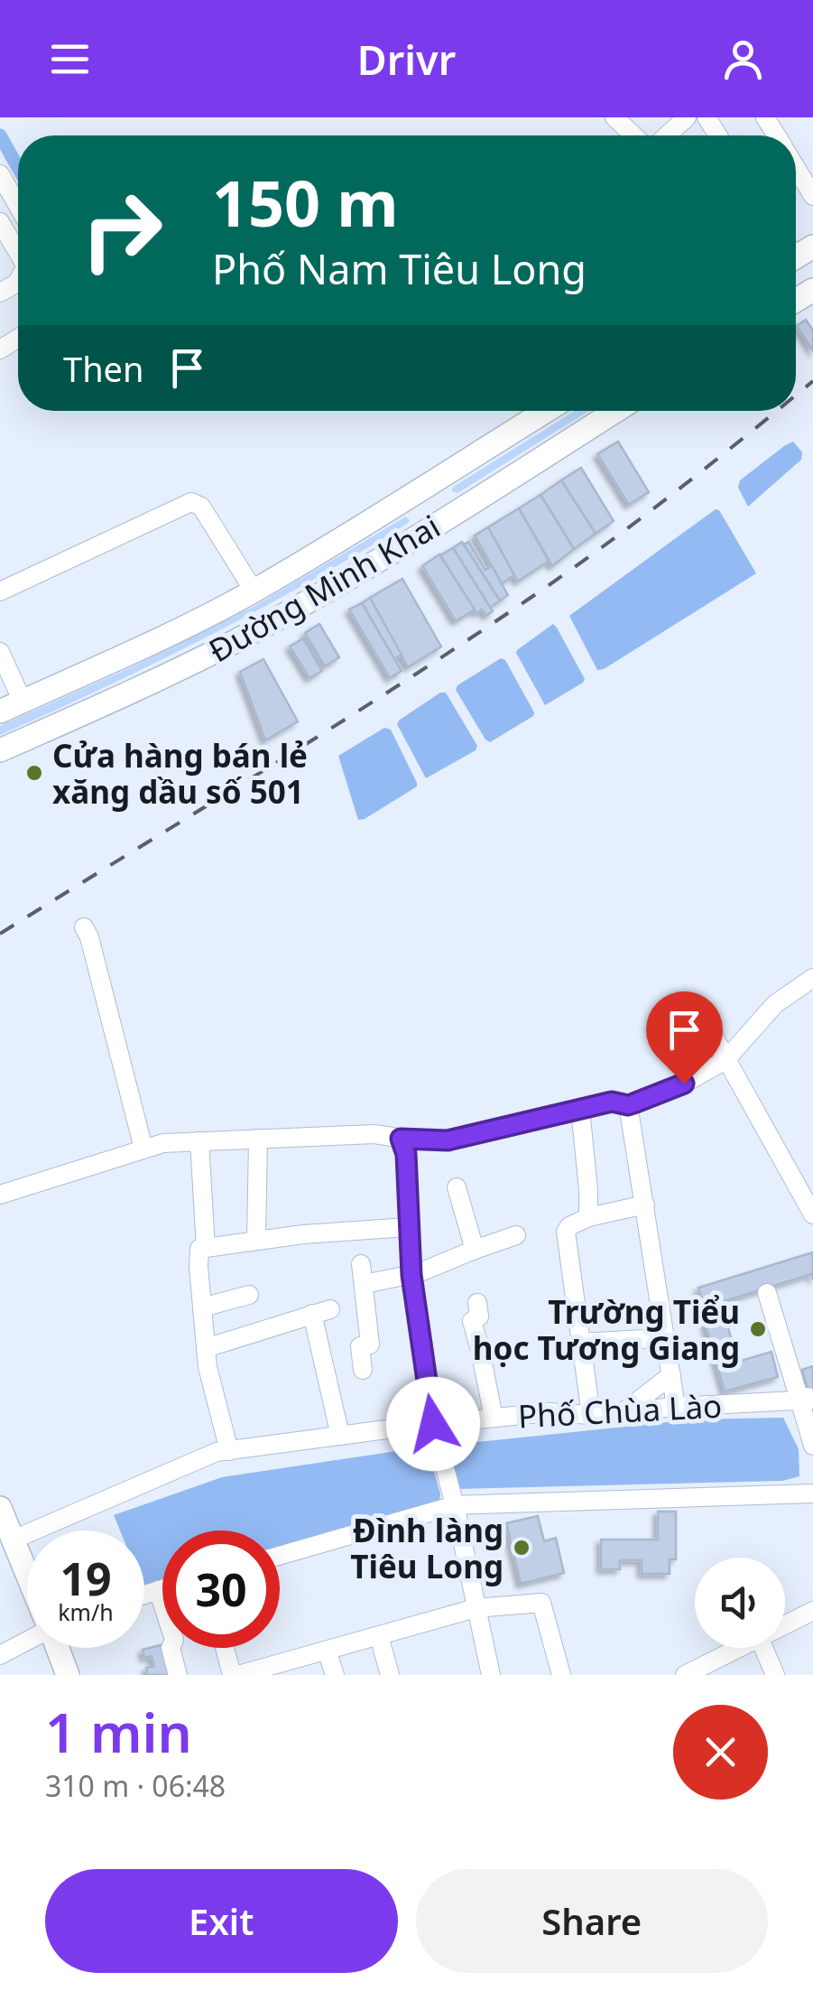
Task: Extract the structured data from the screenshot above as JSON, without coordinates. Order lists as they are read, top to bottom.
{
  "streets": {
    "main road": ["Đường Minh Khai"],
    "street": ["Phố Chùa Lào"]
  },
  "places": ["Cửa hàng bán lẻ xăng dầu số 501", "Trường Tiểu học Tương Giang", "Đình làng Tiêu Long"],
  "page": {
    "header": "Drivr",
    "turn": ["150 m", "Phố Nam Tiêu Long"],
    "then": "Then",
    "speed": "19 km/h",
    "limit": "30",
    "heading": ["1 min", "310 m · 06:48"],
    "buttons": ["Exit", "Share"]
  }
}
